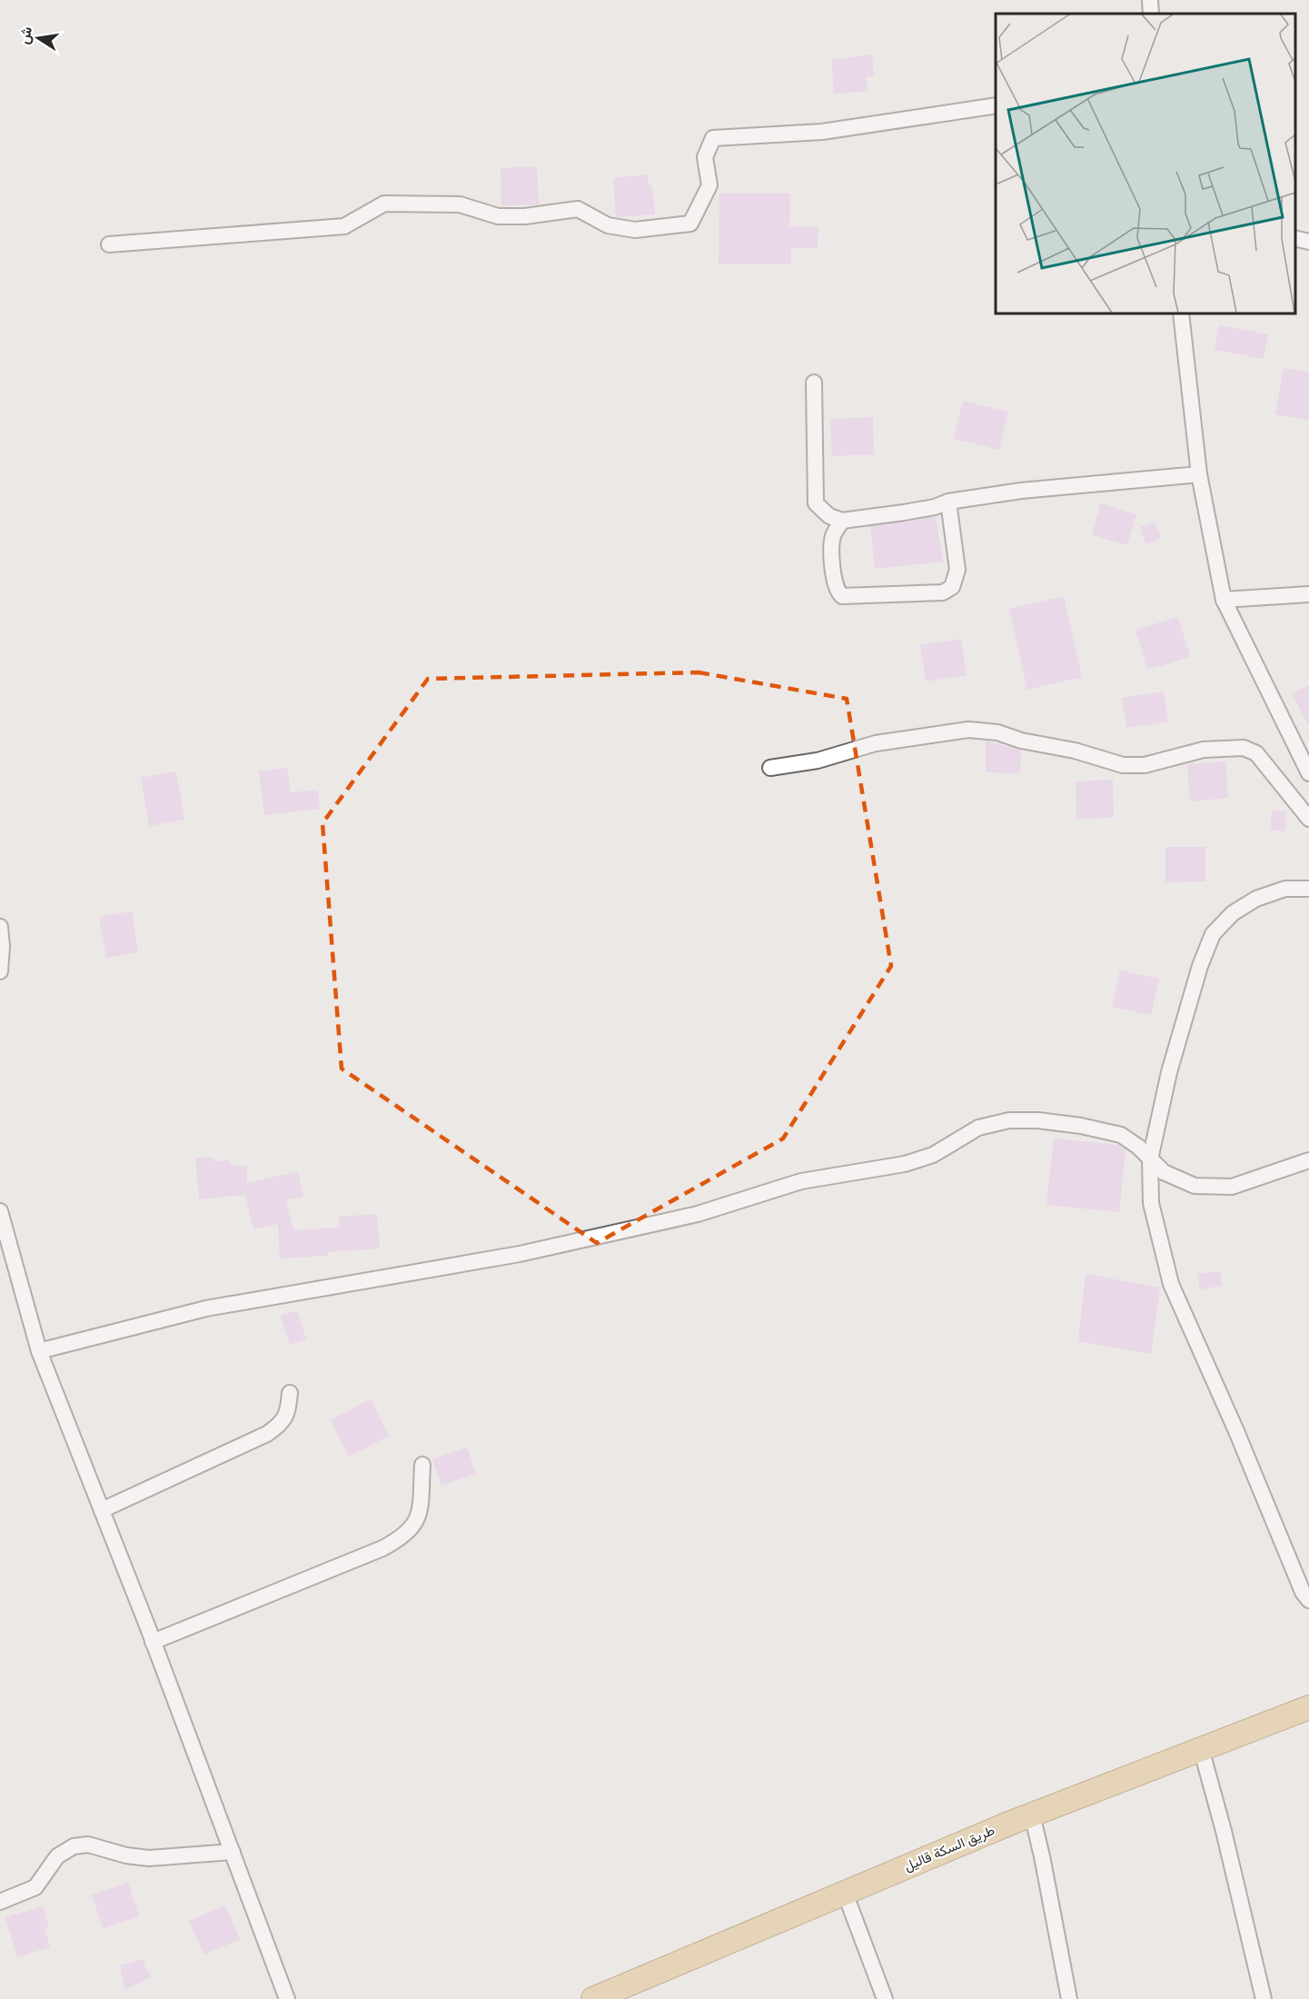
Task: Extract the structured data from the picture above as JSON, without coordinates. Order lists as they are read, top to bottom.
{
  "streets": {
    "main road": ["طريق السكة قاليل"]
  },
  "north": "left"
}
